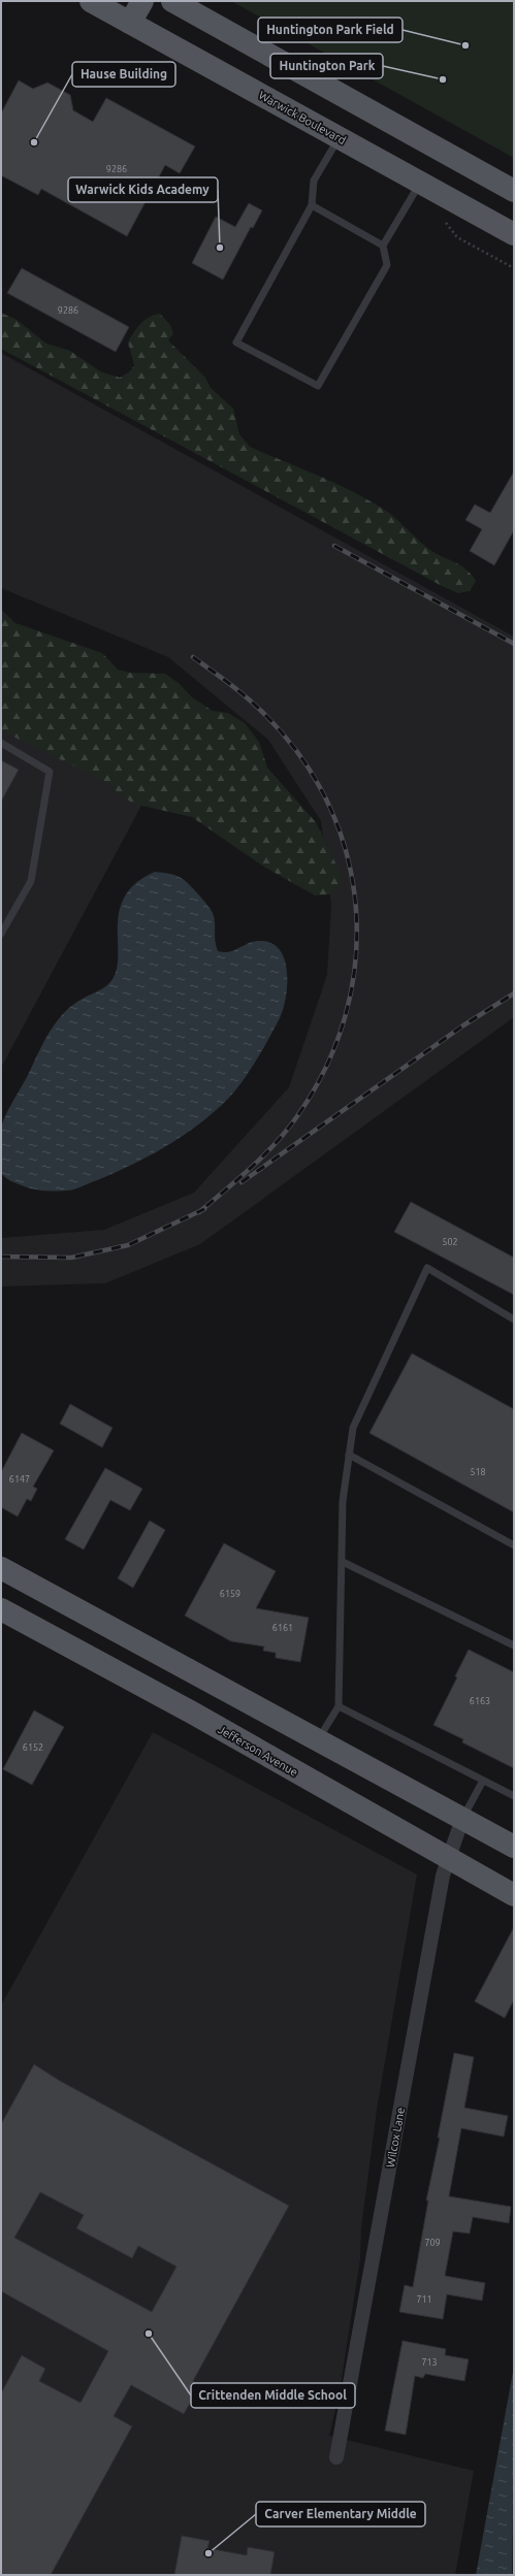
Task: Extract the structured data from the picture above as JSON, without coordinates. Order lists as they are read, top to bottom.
{
  "streets": {
    "main road": ["Warwick Boulevard", "Jefferson Avenue"],
    "street": ["Wilcox Lane"]
  },
  "crossings": [
    ["Jefferson Avenue", "Wilcox Lane"]
  ],
  "places": [
    "Huntington Park Field",
    "Huntington Park",
    "Hause Building",
    "Warwick Kids Academy",
    "Crittenden Middle School",
    "Carver Elementary Middle"
  ],
  "house_numbers": [
    "9286",
    "9286",
    "502",
    "518",
    "6147",
    "6159",
    "6161",
    "6163",
    "6152",
    "709",
    "711",
    "713"
  ]
}
